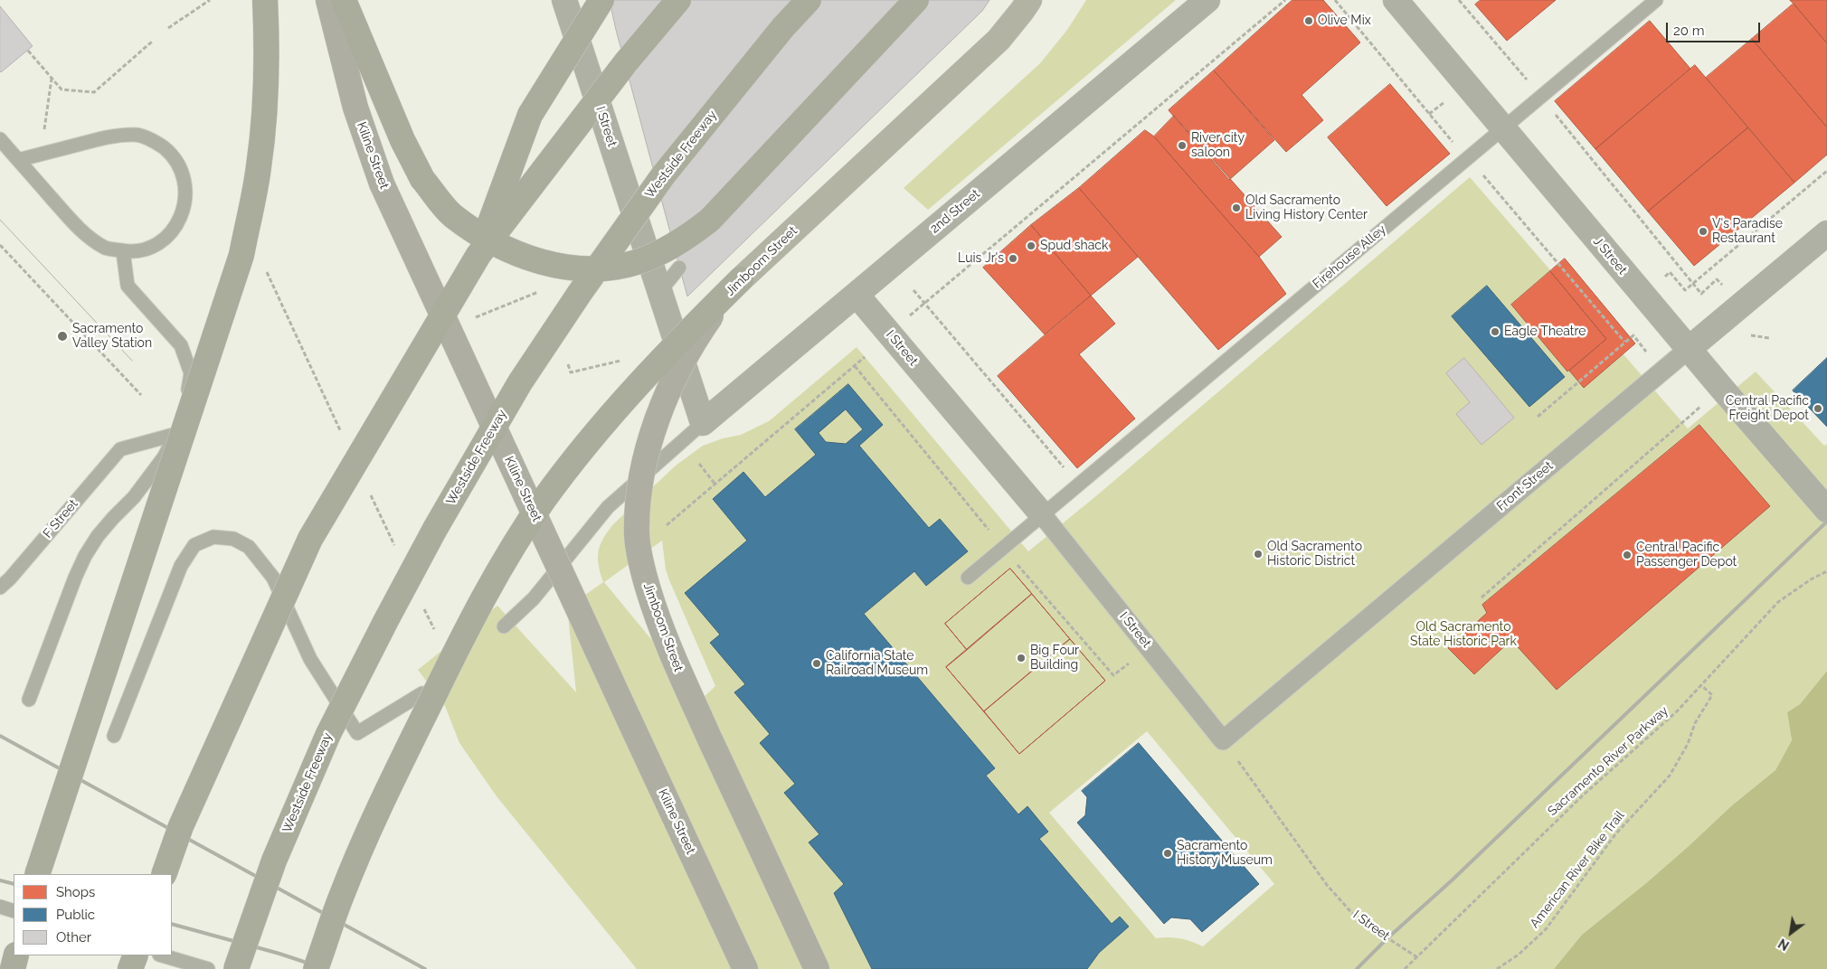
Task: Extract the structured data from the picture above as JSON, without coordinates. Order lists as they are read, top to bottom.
{
  "streets": {
    "highway": ["Westside Freeway"],
    "main road": ["Kiline Street", "Jimboom Street"],
    "street": [
      "I Street",
      "2nd Street",
      "J Street",
      "Front Street"
    ],
    "lane": ["Firehouse Alley", "F Street"],
    "path": ["Sacramento River Parkway", "American River Bike Trail"]
  },
  "crossings": [
    ["I Street", "2nd Street"],
    ["I Street", "Firehouse Alley"],
    ["I Street", "Front Street"],
    ["I Street", "Sacramento River Parkway"],
    ["J Street", "Firehouse Alley"],
    ["J Street", "Front Street"],
    ["Sacramento River Parkway", "American River Bike Trail"]
  ],
  "parks": ["Old Sacramento State Historic Park"],
  "places": [
    "Olive Mix",
    "River city saloon",
    "Old Sacramento Living History Center",
    "V's Paradise Restaurant",
    "Spud shack",
    "Luis Jr's",
    "Eagle Theatre",
    "Sacramento Valley Station",
    "Central Pacific Freight Depot",
    "Old Sacramento Historic District",
    "Central Pacific Passenger Depot",
    "Big Four Building",
    "California State Railroad Museum",
    "Sacramento History Museum"
  ],
  "legend": ["Shops", "Public", "Other"],
  "scale_bar": "20 m",
  "north": "bottom left"
}
